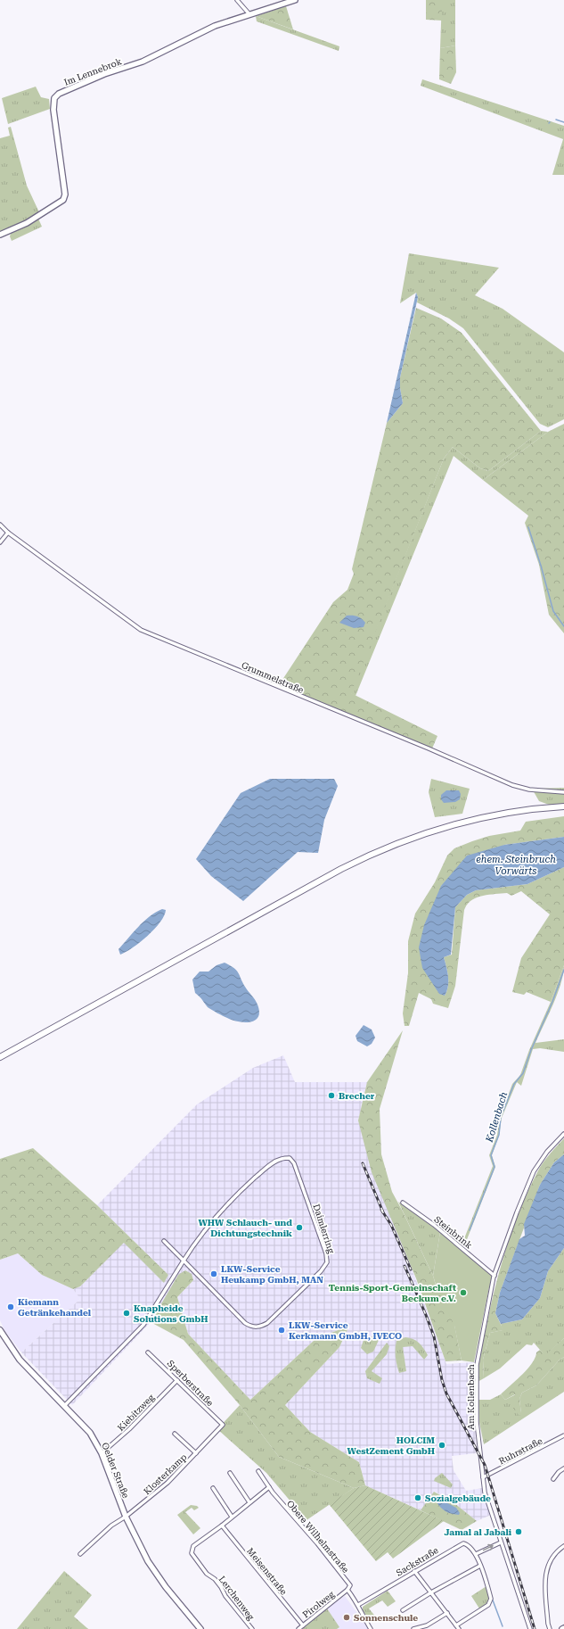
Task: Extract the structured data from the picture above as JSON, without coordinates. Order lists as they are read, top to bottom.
{
  "streets": {
    "street": [
      "Im Lennebrok",
      "Grummelstraße",
      "Daimlerring",
      "Steinbrink",
      "Sperberstraße",
      "Am Kollenbach",
      "Kiebitzweg",
      "Ruhrstraße",
      "Oelder Straße",
      "Klosterkamp",
      "Obere Wilhelmstraße",
      "Sackstraße",
      "Meisenstraße",
      "Lerchenweg",
      "Pirolweg"
    ]
  },
  "crossings": [
    ["Daimlerring", "Oelder Straße"],
    ["Steinbrink", "Am Kollenbach"],
    ["Sperberstraße", "Kiebitzweg"],
    ["Sperberstraße", "Klosterkamp"],
    ["Am Kollenbach", "Ruhrstraße"],
    ["Kiebitzweg", "Oelder Straße"],
    ["Oelder Straße", "Klosterkamp"],
    ["Obere Wilhelmstraße", "Sackstraße"],
    ["Obere Wilhelmstraße", "Lerchenweg"],
    ["Obere Wilhelmstraße", "Pirolweg"],
    ["Meisenstraße", "Lerchenweg"],
    ["Meisenstraße", "Pirolweg"]
  ],
  "water": ["ehem. Steinbruch Vorwärts", "Kollenbach"],
  "places": [
    "Brecher",
    "WHW Schlauch- und Dichtungstechnik",
    "LKW-Service Heukamp GmbH, MAN",
    "Tennis-Sport-Gemeinschaft Beckum e.V.",
    "Kiemann Getränkehandel",
    "Knapheide Solutions GmbH",
    "LKW-Service Kerkmann GmbH, IVECO",
    "HOLCIM WestZement GmbH",
    "Sozialgebäude",
    "Jamal al Jabali",
    "Sonnenschule"
  ]
}
